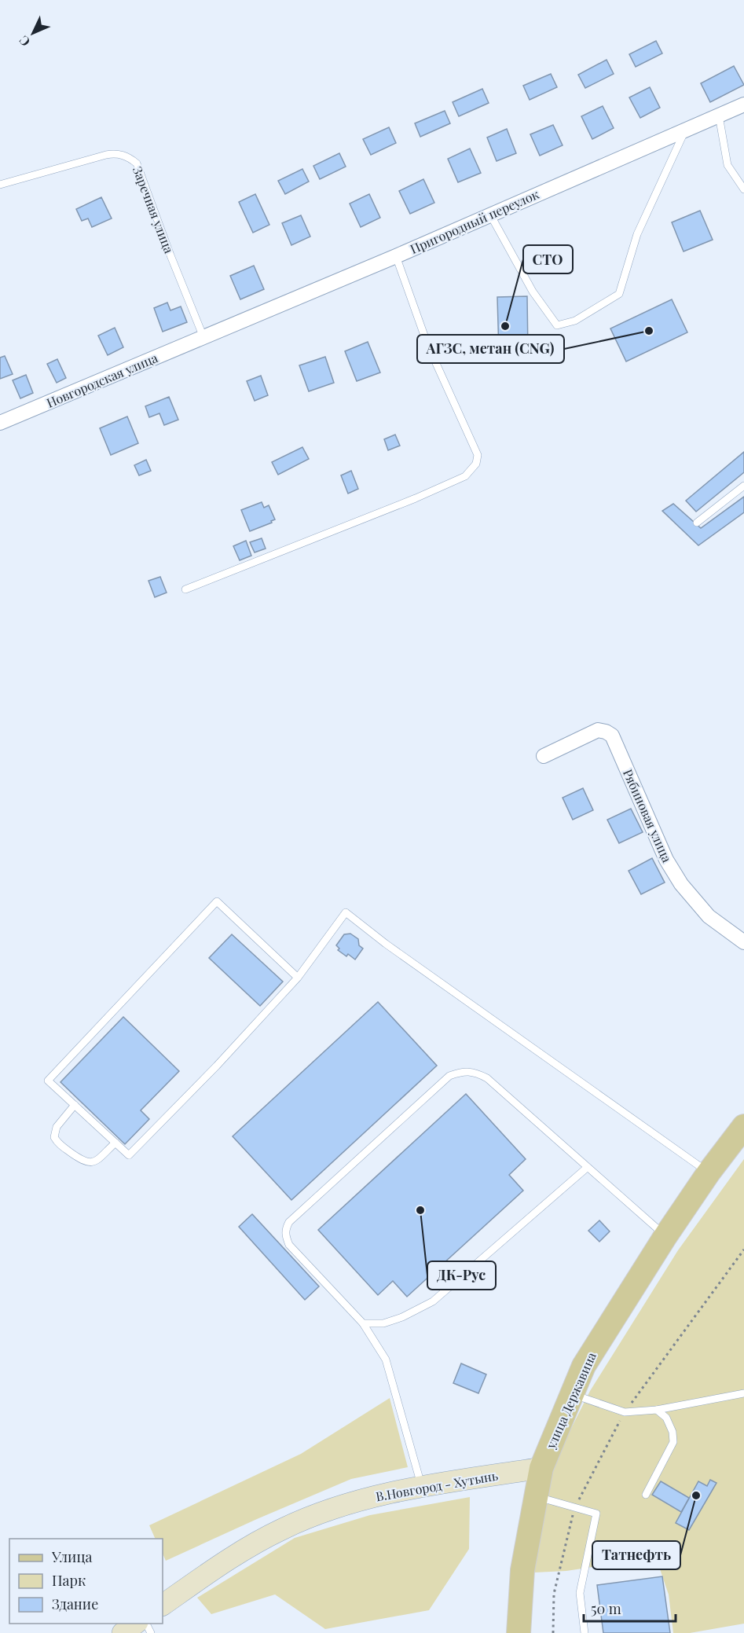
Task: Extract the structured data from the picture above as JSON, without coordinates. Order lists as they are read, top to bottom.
{
  "streets": {
    "main road": ["улица Державина"],
    "street": [
      "Пригородный переулок",
      "Новгородская улица",
      "Рябиновая улица",
      "В.Новгород - Хутынь"
    ],
    "lane": ["Заречная улица"]
  },
  "crossings": [
    ["Заречная улица", "Пригородный переулок"],
    ["Заречная улица", "Новгородская улица"],
    ["Пригородный переулок", "Новгородская улица"],
    ["улица Державина", "В.Новгород - Хутынь"]
  ],
  "places": [
    "СТО",
    "АГЗС, метан (CNG)",
    "ДК-Рус",
    "Татнефть"
  ],
  "legend": ["Улица", "Парк", "Здание"],
  "scale_bar": "50 m",
  "north": "bottom left"
}
